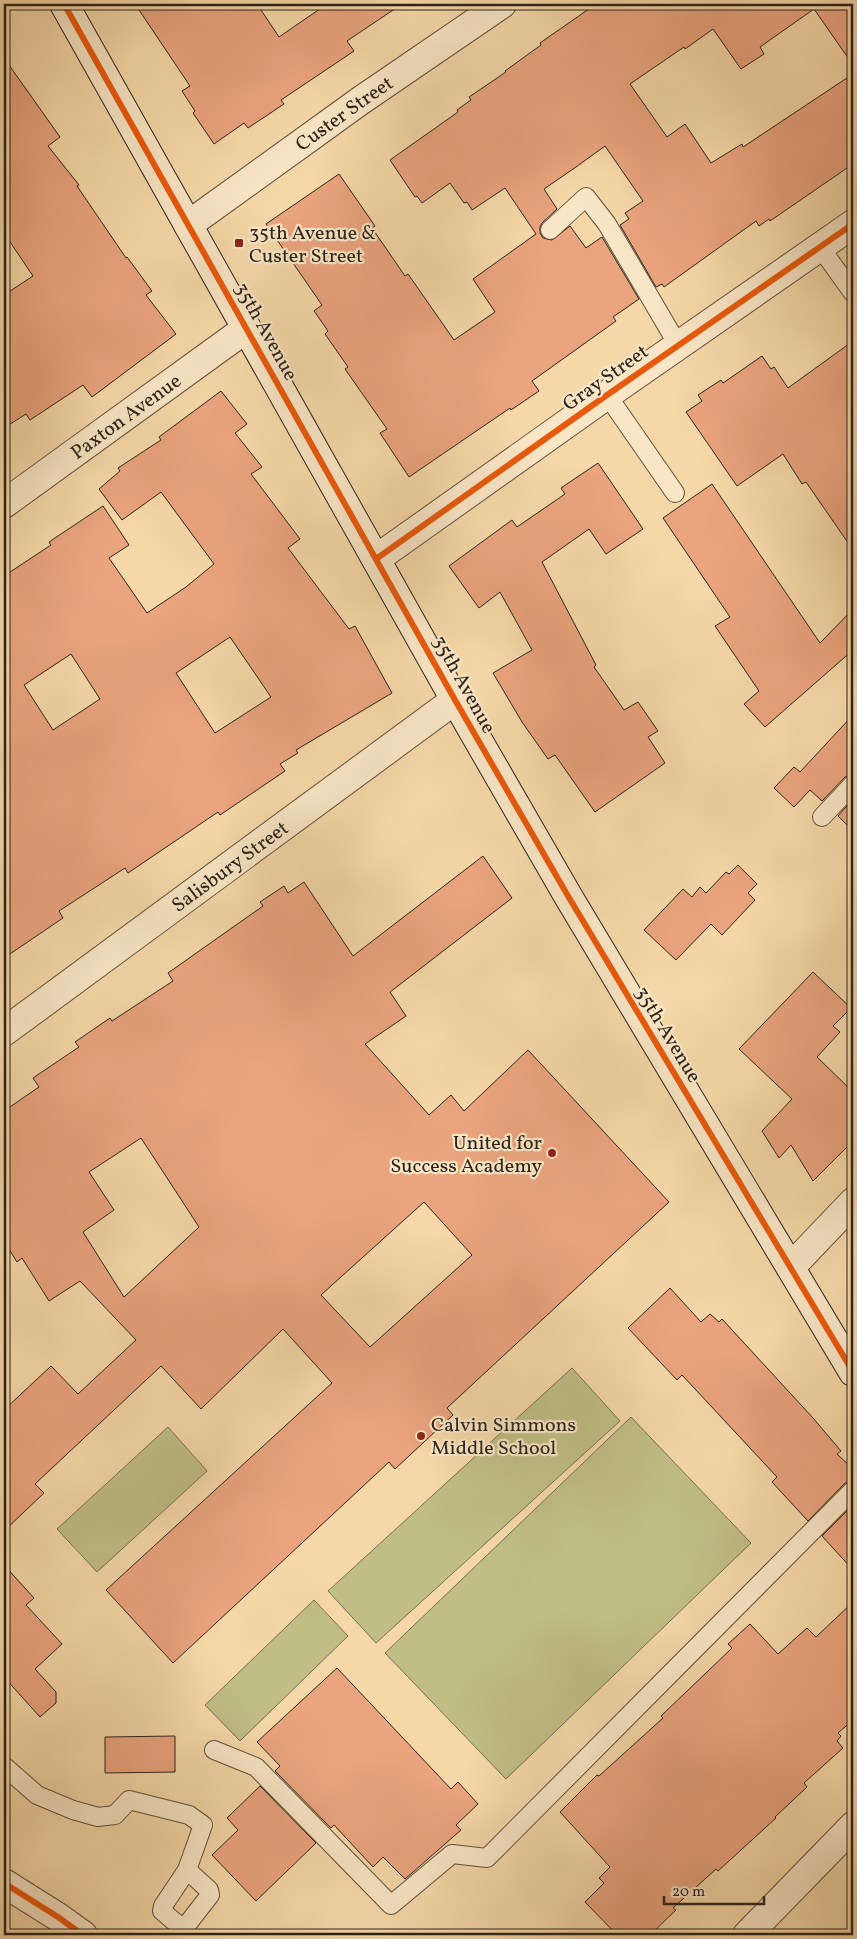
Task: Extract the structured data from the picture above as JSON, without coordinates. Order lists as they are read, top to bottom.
{
  "streets": {
    "street": [
      "Custer Street",
      "35th Avenue",
      "Gray Street",
      "Paxton Avenue",
      "Salisbury Street"
    ]
  },
  "crossings": [
    ["Custer Street", "35th Avenue"],
    ["35th Avenue", "Gray Street"],
    ["35th Avenue", "Paxton Avenue"],
    ["35th Avenue", "Salisbury Street"]
  ],
  "places": {
    "transit": ["35th Avenue & Custer Street"],
    "other": ["United for Success Academy", "Calvin Simmons Middle School"]
  },
  "scale_bar": "20 m"
}
